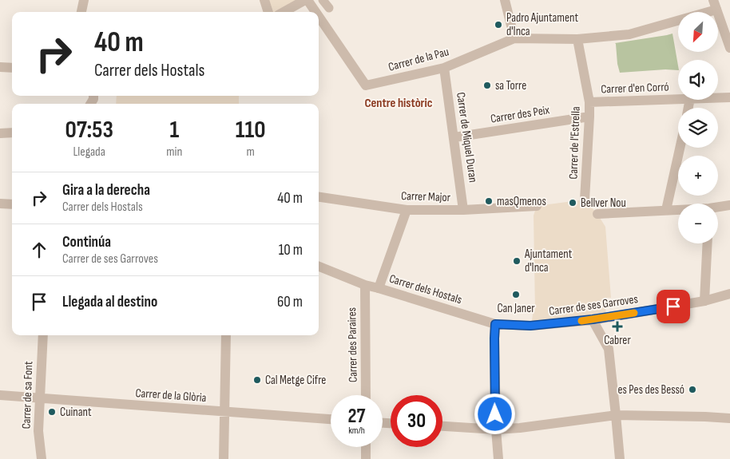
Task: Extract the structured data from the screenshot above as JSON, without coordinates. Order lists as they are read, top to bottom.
{
  "streets": {
    "street": [
      "Carrer de la Pau",
      "Carrer d'en Corró",
      "Carrer des Peix",
      "Carrer de Miquel Duran",
      "Carrer de l'Estrella",
      "Carrer Major",
      "Carrer dels Hostals",
      "Carrer de ses Garroves",
      "Carrer des Paraires",
      "Carrer de sa Font",
      "Carrer de la Glòria"
    ]
  },
  "crossings": [
    ["Carrer de la Pau", "Carrer de Miquel Duran"],
    ["Carrer de la Pau", "Carrer de l'Estrella"],
    ["Carrer d'en Corró", "Carrer de l'Estrella"],
    ["Carrer des Peix", "Carrer de Miquel Duran"],
    ["Carrer des Peix", "Carrer de l'Estrella"],
    ["Carrer de Miquel Duran", "Carrer Major"],
    ["Carrer dels Hostals", "Carrer de ses Garroves"],
    ["Carrer dels Hostals", "Carrer des Paraires"],
    ["Carrer de sa Font", "Carrer de la Glòria"]
  ],
  "districts": ["Centre històric"],
  "places": {
    "other": [
      "Padro Ajuntament d'Inca",
      "sa Torre",
      "masQmenos",
      "Bellver Nou",
      "Ajuntament d'Inca",
      "Can Janer",
      "Cal Metge Cifre",
      "es Pes des Bessó",
      "Cuinant"
    ],
    "health": ["Cabrer"]
  },
  "north": "bottom left",
  "page": {
    "map_buttons": ["+", "−"],
    "turn": ["40 m", "Carrer dels Hostals"],
    "eta": [
      "07:53",
      "Llegada",
      "1",
      "min",
      "110",
      "m"
    ],
    "list": [
      {
        "name": "Gira a la derecha",
        "note": "Carrer dels Hostals",
        "value": "40 m"
      },
      {
        "name": "Continúa",
        "note": "Carrer de ses Garroves",
        "value": "10 m"
      },
      {
        "name": "Llegada al destino",
        "value": "60 m"
      }
    ],
    "speed": "27 km/h",
    "limit": "30"
  }
}
